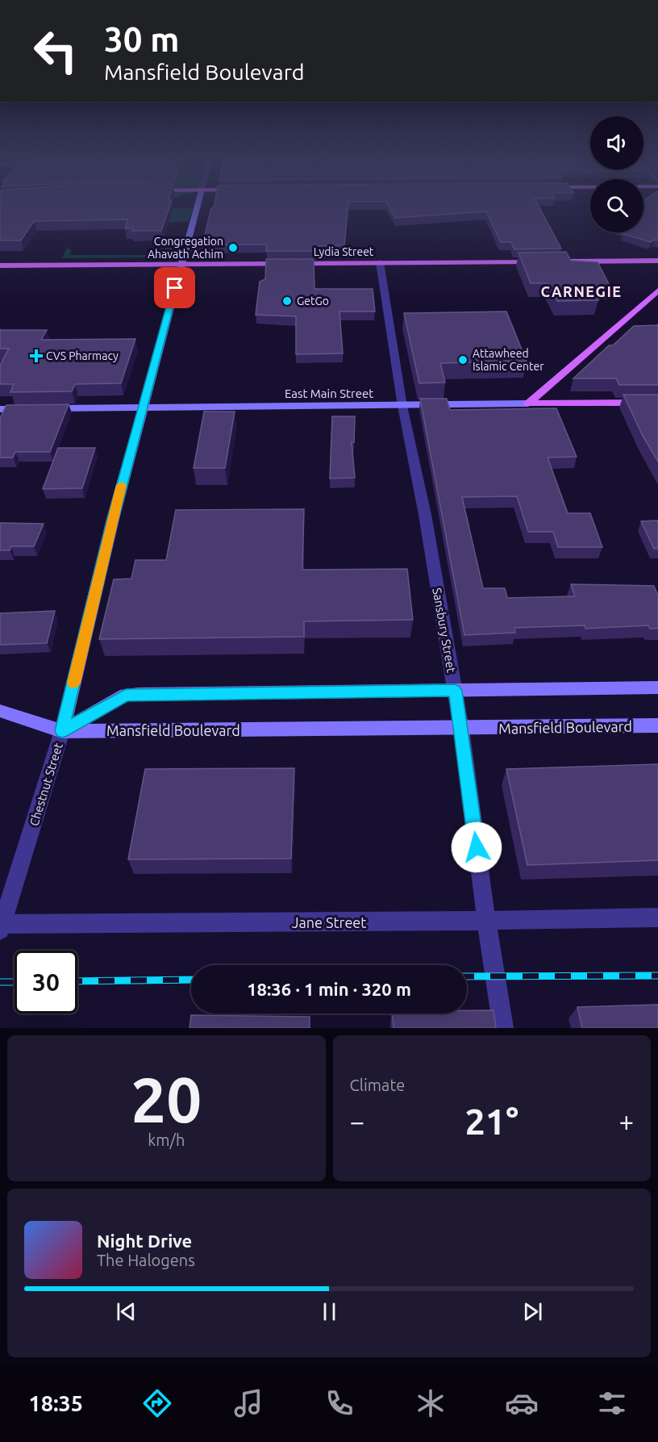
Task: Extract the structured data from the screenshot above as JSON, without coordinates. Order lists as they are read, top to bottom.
{
  "streets": {
    "main road": [
      "Lydia Street",
      "East Main Street",
      "Mansfield Boulevard",
      "Chestnut Street"
    ],
    "street": ["Sansbury Street", "Jane Street"]
  },
  "crossings": [
    ["Lydia Street", "Sansbury Street"],
    ["Lydia Street", "Chestnut Street"],
    ["East Main Street", "Sansbury Street"],
    ["East Main Street", "Chestnut Street"],
    ["Sansbury Street", "Mansfield Boulevard"],
    ["Sansbury Street", "Jane Street"],
    ["Mansfield Boulevard", "Chestnut Street"],
    ["Chestnut Street", "Jane Street"]
  ],
  "districts": ["CARNEGIE"],
  "places": {
    "other": ["Congregation Ahavath Achim", "GetGo", "Attawheed Islamic Center"],
    "health": ["CVS Pharmacy"]
  },
  "page": {
    "turn": ["30 m", "Mansfield Boulevard"],
    "limit": "30",
    "trip": "18:36 · 1 min · 320 m",
    "tile": [
      ["20", "km/h"],
      "Climate"
    ],
    "heat": ["−", "21°", "+"],
    "song": ["Night Drive", "The Halogens"],
    "tabs": "18:35"
  }
}
